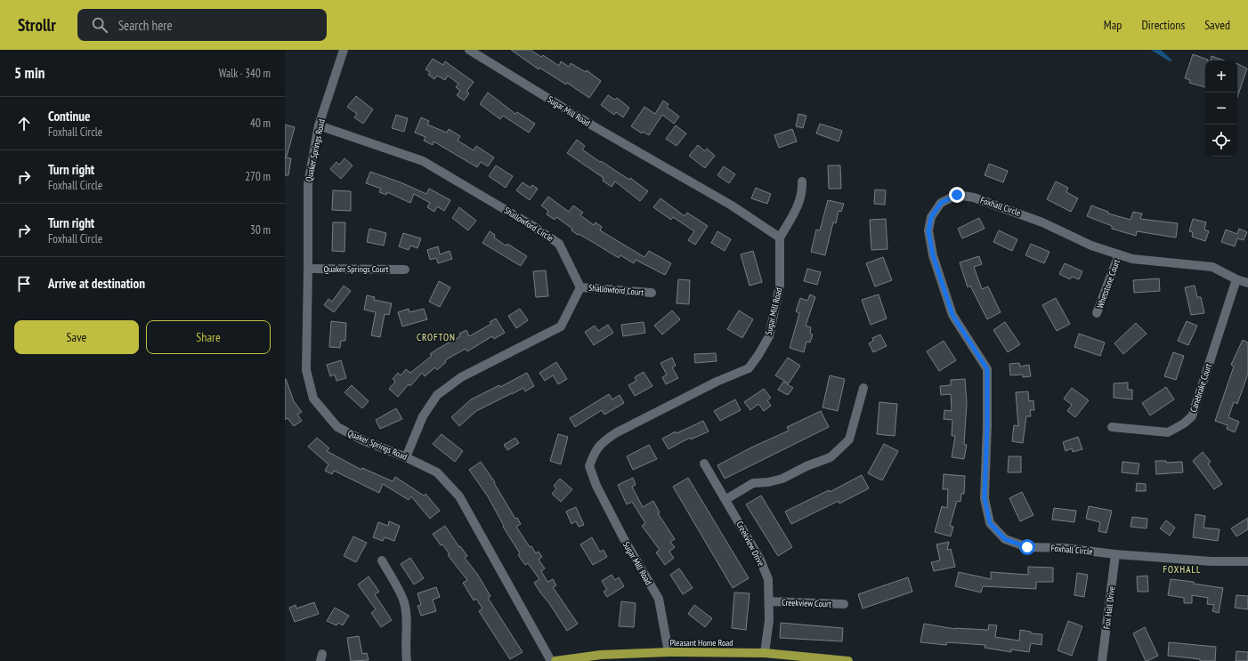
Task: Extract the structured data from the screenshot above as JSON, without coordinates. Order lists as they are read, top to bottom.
{
  "streets": {
    "main road": ["Pleasant Home Road"],
    "street": [
      "Sugar Mill Road",
      "Quaker Springs Road",
      "Foxhall Circle",
      "Shallowford Circle",
      "Quaker Springs Court",
      "Whetstone Court",
      "Shallowford Court",
      "Canebrake Court",
      "Creekview Drive",
      "Creekview Court",
      "Fox Hall Drive"
    ]
  },
  "crossings": [
    ["Sugar Mill Road", "Pleasant Home Road"],
    ["Quaker Springs Road", "Shallowford Circle"],
    ["Quaker Springs Road", "Quaker Springs Court"],
    ["Foxhall Circle", "Whetstone Court"],
    ["Foxhall Circle", "Canebrake Court"],
    ["Foxhall Circle", "Fox Hall Drive"],
    ["Shallowford Circle", "Shallowford Court"],
    ["Creekview Drive", "Creekview Court"],
    ["Creekview Drive", "Pleasant Home Road"]
  ],
  "districts": ["CROFTON", "FOXHALL"],
  "page": {
    "header": "Strollr",
    "search": "Search here",
    "nav": ["Map", "Directions", "Saved"],
    "heading": ["5 min", "Walk · 340 m"],
    "map_buttons": ["+", "−"],
    "list": [
      ["Continue", "Foxhall Circle", "40 m"],
      ["Turn right", "Foxhall Circle", "270 m"],
      ["Turn right", "Foxhall Circle", "30 m"],
      "Arrive at destination"
    ],
    "buttons": ["Save", "Share"]
  }
}
